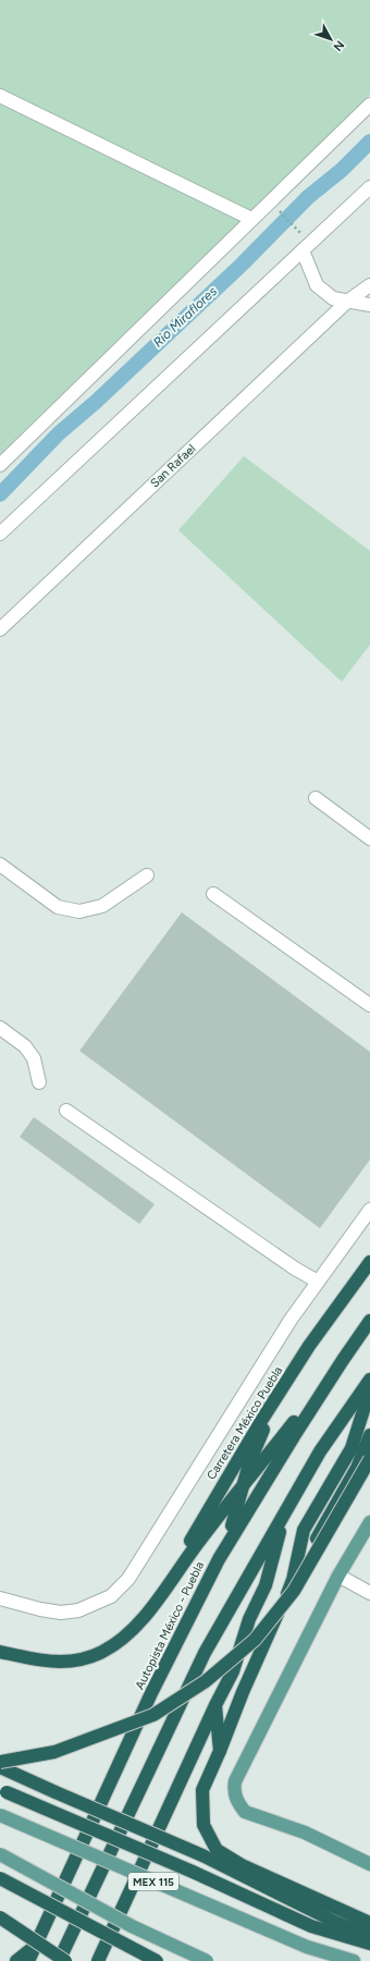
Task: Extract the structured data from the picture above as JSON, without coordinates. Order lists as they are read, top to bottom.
{
  "streets": {
    "highway": ["Carretera México Puebla", "Autopista México - Puebla"],
    "main road": ["MEX 115"],
    "street": ["San Rafael"]
  },
  "water": ["Rio Miraflores"],
  "north": "bottom right"
}
